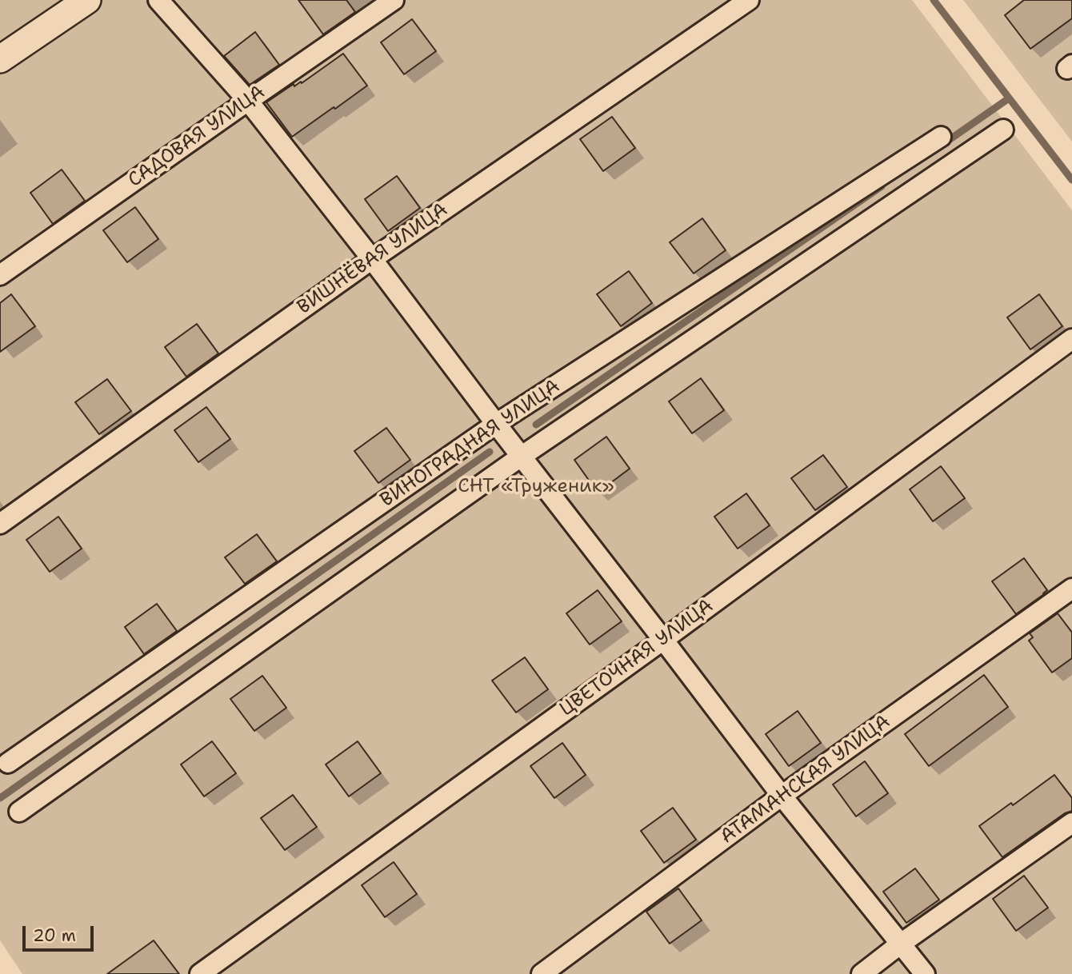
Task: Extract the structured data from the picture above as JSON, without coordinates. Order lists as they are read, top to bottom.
{
  "streets": {
    "street": [
      "САДОВАЯ УЛИЦА",
      "ВИШНЁВАЯ УЛИЦА",
      "ВИНОГРАДНАЯ УЛИЦА",
      "ЦВЕТОЧНАЯ УЛИЦА",
      "АТАМАНСКАЯ УЛИЦА"
    ]
  },
  "parks": ["СНТ «Труженик»"],
  "scale_bar": "20 m"
}
